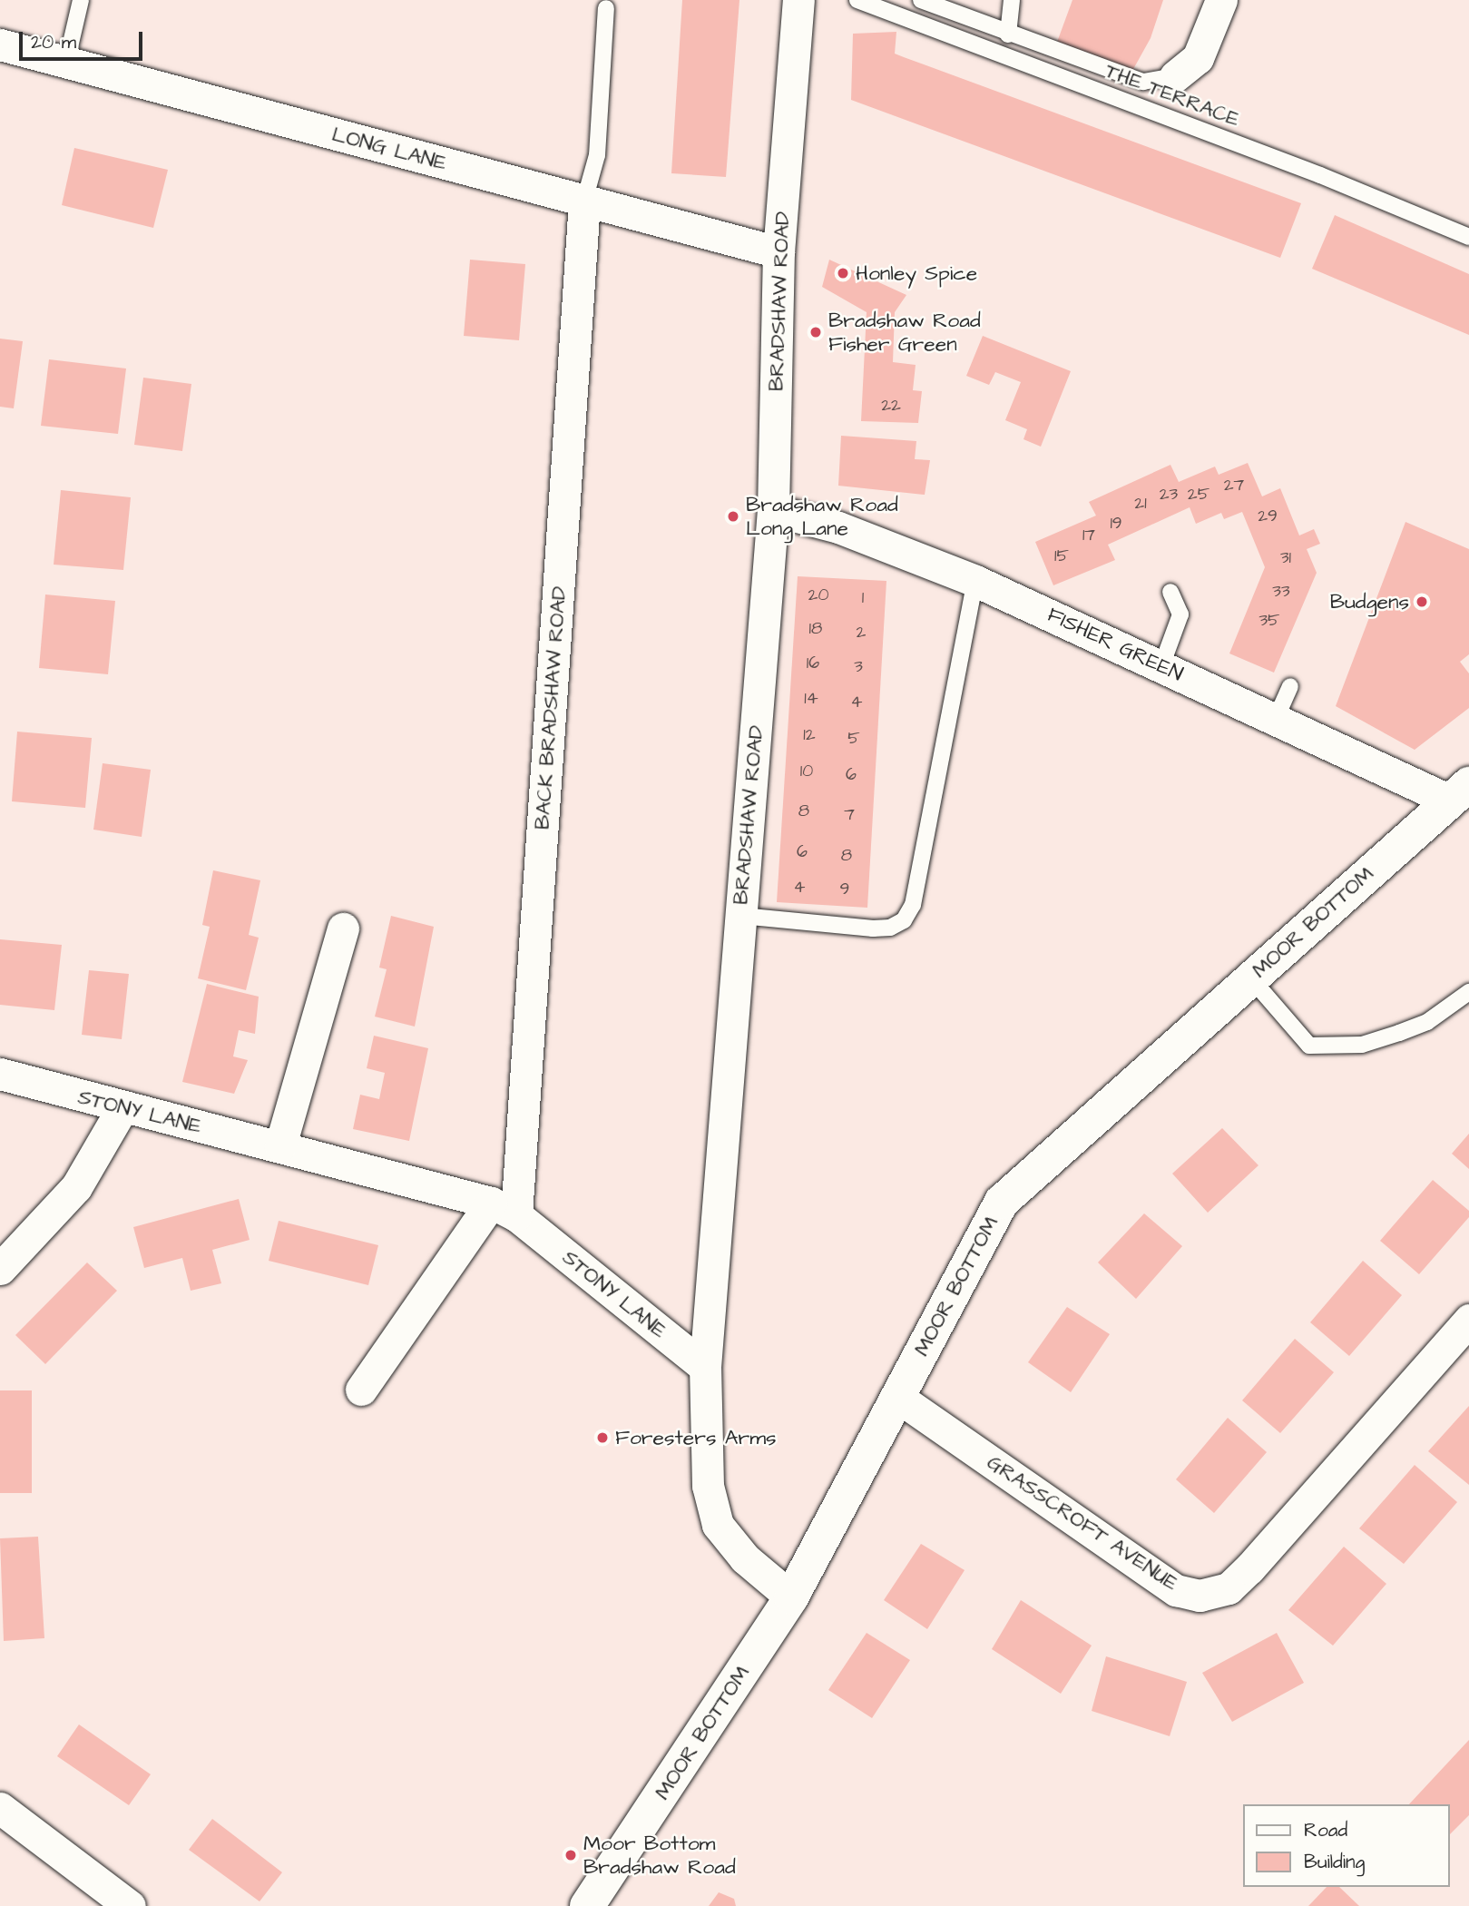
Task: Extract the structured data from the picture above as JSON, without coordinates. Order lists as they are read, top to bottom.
{
  "streets": {
    "street": [
      "LONG LANE",
      "BRADSHAW ROAD",
      "FISHER GREEN",
      "BACK BRADSHAW ROAD",
      "MOOR BOTTOM",
      "STONY LANE",
      "GRASSCROFT AVENUE"
    ],
    "lane": ["THE TERRACE"]
  },
  "crossings": [
    ["LONG LANE", "BRADSHAW ROAD"],
    ["LONG LANE", "BACK BRADSHAW ROAD"],
    ["BRADSHAW ROAD", "FISHER GREEN"],
    ["BRADSHAW ROAD", "MOOR BOTTOM"],
    ["BRADSHAW ROAD", "STONY LANE"],
    ["FISHER GREEN", "MOOR BOTTOM"],
    ["BACK BRADSHAW ROAD", "STONY LANE"],
    ["MOOR BOTTOM", "GRASSCROFT AVENUE"]
  ],
  "places": [
    "Honley Spice",
    "Bradshaw Road Fisher Green",
    "Bradshaw Road Long Lane",
    "Budgens",
    "Foresters Arms",
    "Moor Bottom Bradshaw Road"
  ],
  "house_numbers": [
    "22",
    "27",
    "23",
    "25",
    "21",
    "29",
    "19",
    "17",
    "15",
    "31",
    "33",
    "20",
    "1",
    "35",
    "18",
    "2",
    "16",
    "3",
    "14",
    "4",
    "12",
    "5",
    "10",
    "6",
    "8",
    "7",
    "6",
    "8",
    "4",
    "9"
  ],
  "legend": ["Road", "Building"],
  "scale_bar": "20 m"
}
